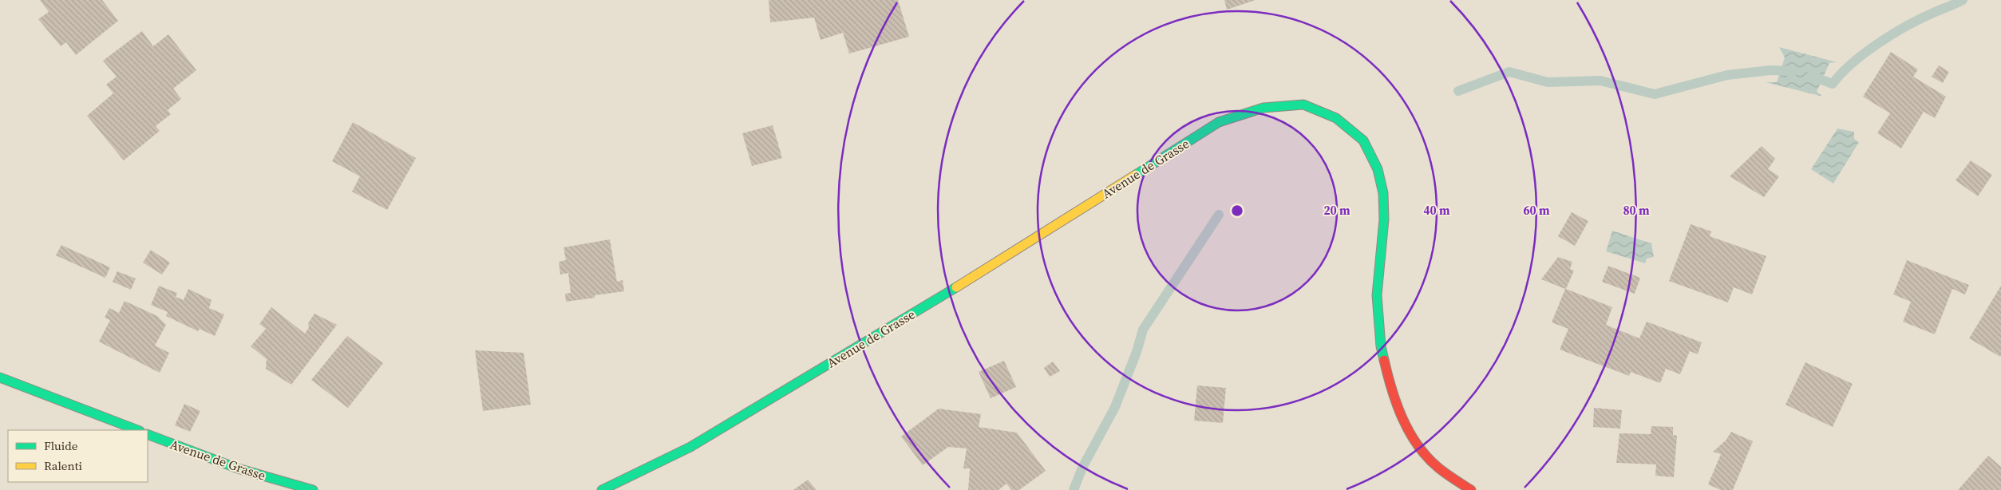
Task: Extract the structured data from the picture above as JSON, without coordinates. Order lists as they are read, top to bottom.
{
  "streets": {
    "main road": ["Avenue de Grasse"]
  },
  "legend": ["Fluide", "Ralenti"],
  "rings": [
    "20 m",
    "40 m",
    "60 m",
    "80 m"
  ]
}
